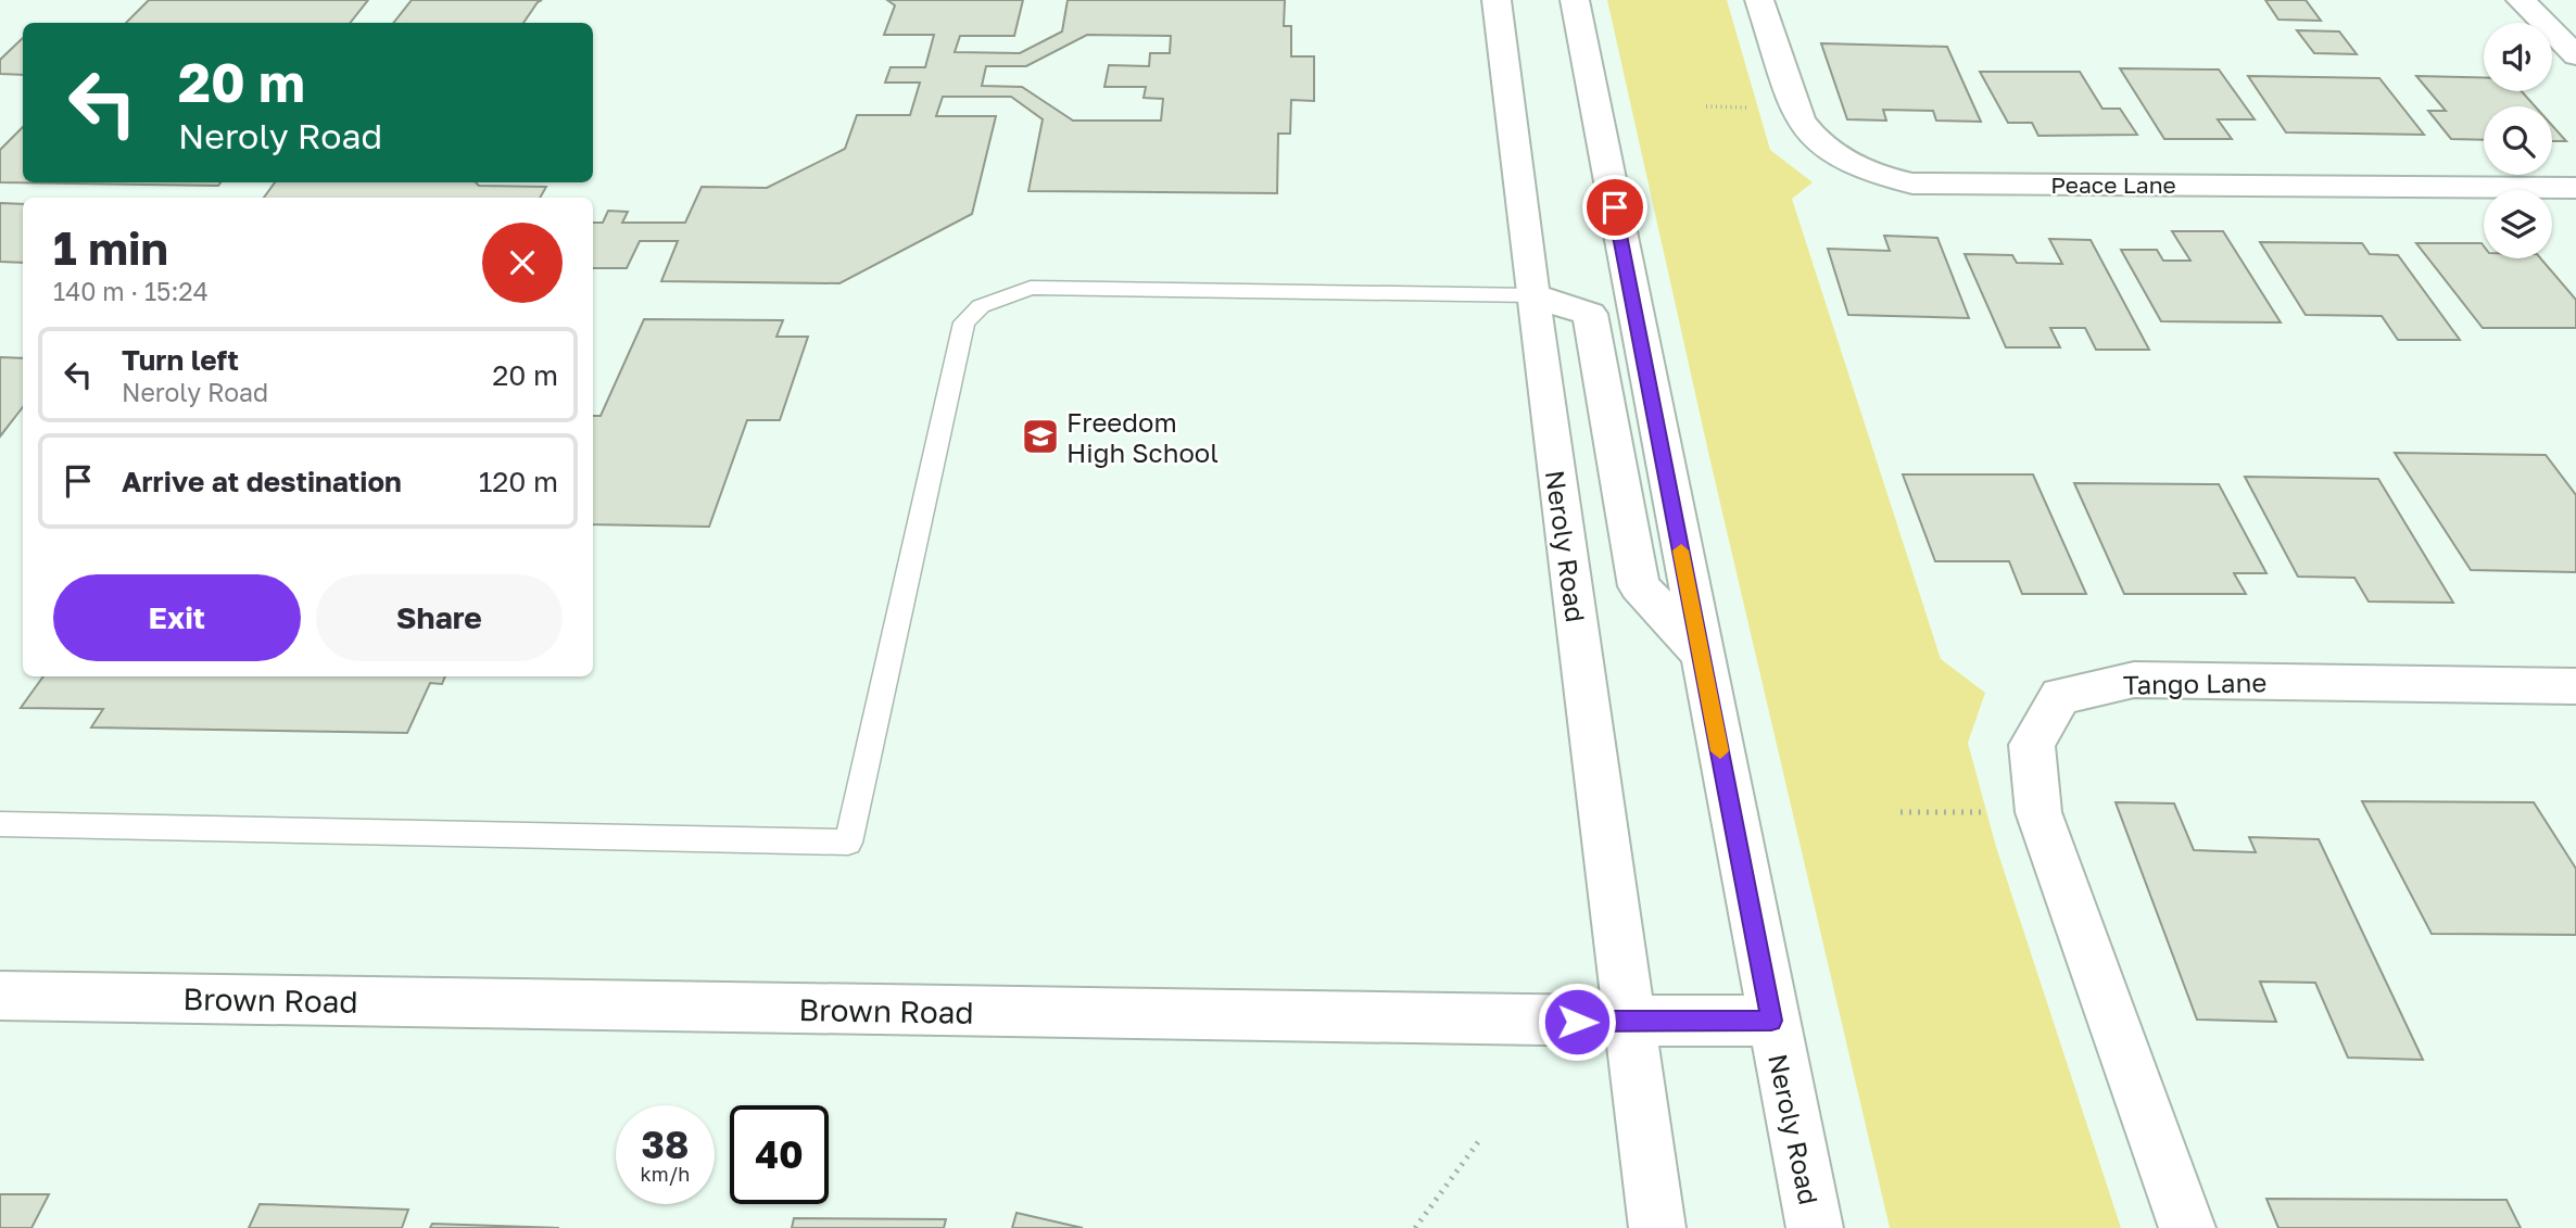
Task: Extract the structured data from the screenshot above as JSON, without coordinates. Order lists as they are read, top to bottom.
{
  "streets": {
    "street": [
      "Peace Lane",
      "Neroly Road",
      "Tango Lane",
      "Brown Road"
    ]
  },
  "crossings": [
    ["Neroly Road", "Brown Road"]
  ],
  "places": {
    "school or university": ["Freedom High School"]
  },
  "page": {
    "turn": ["20 m", "Neroly Road"],
    "heading": ["1 min", "140 m · 15:24"],
    "list": [
      {
        "name": "Turn left",
        "note": "Neroly Road",
        "value": "20 m"
      },
      {
        "name": "Arrive at destination",
        "value": "120 m"
      }
    ],
    "buttons": ["Exit", "Share"],
    "speed": "38 km/h",
    "limit": "40"
  }
}
